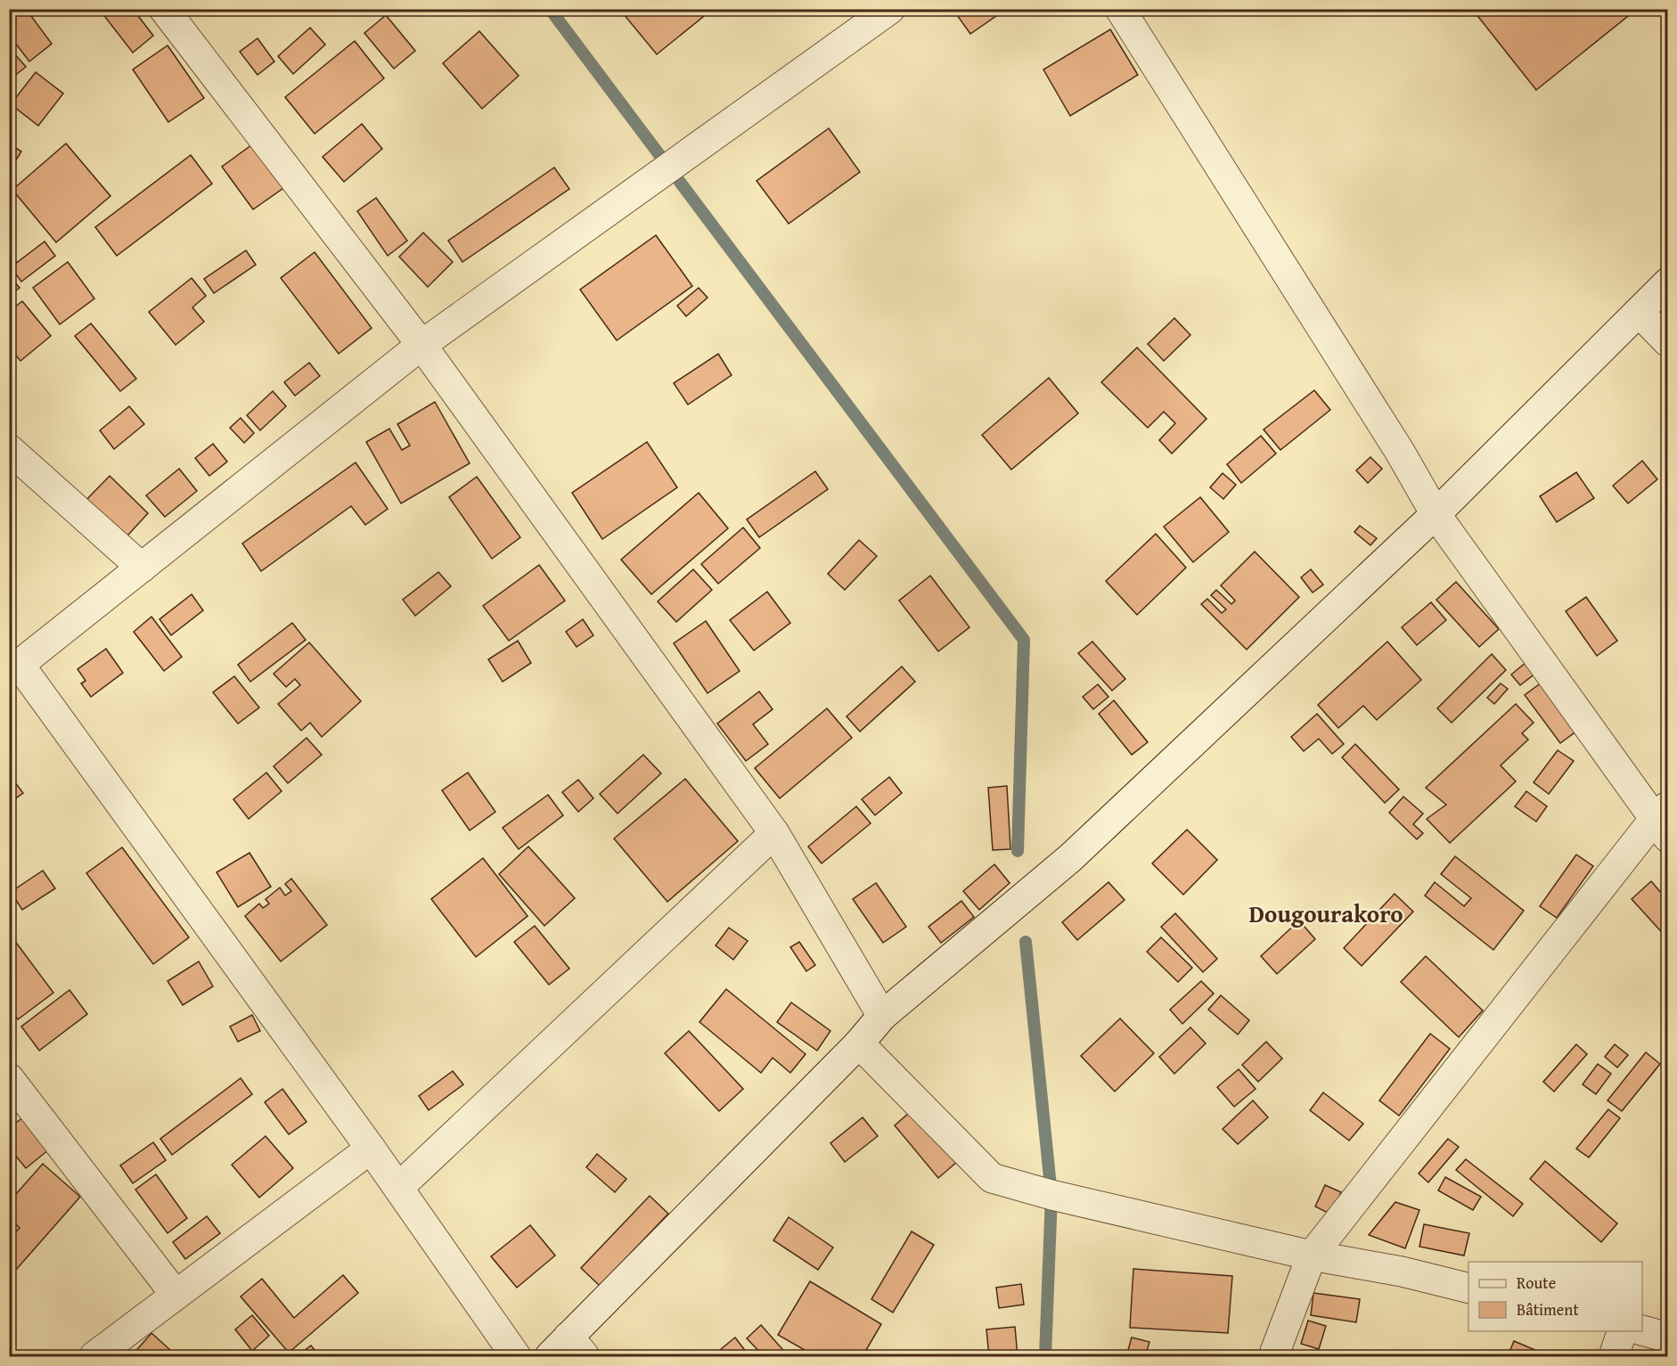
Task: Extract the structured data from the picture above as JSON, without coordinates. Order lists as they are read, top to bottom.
{
  "districts": ["Dougourakoro"],
  "legend": ["Route", "Bâtiment"]
}
